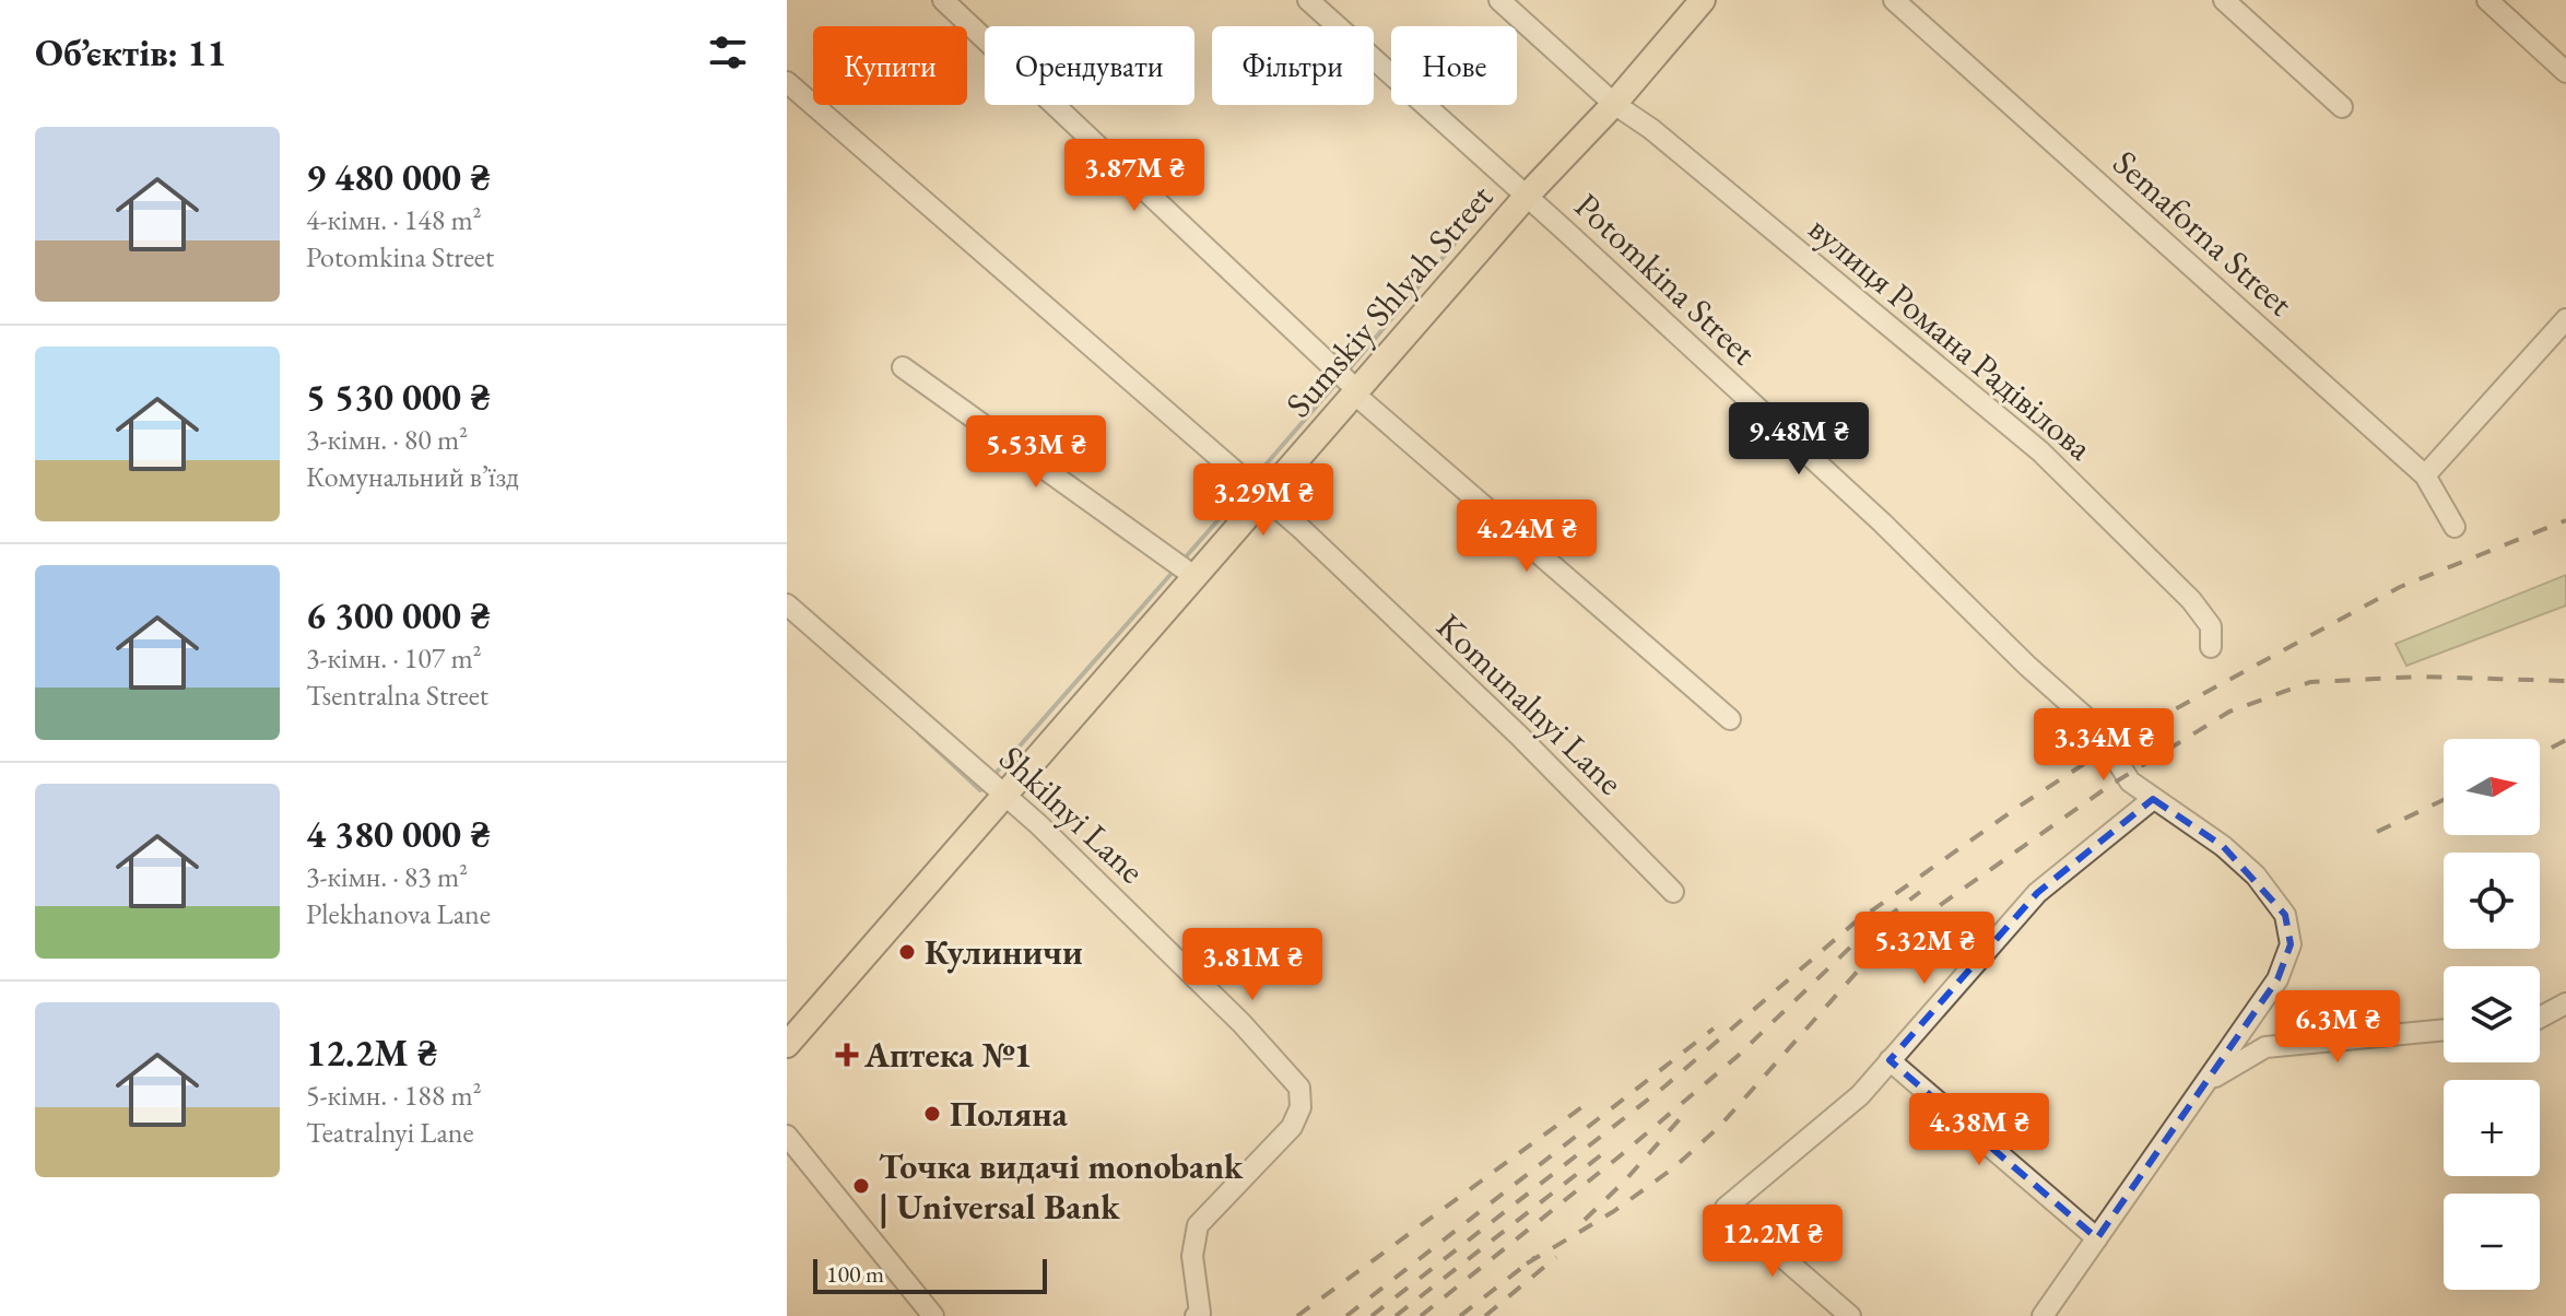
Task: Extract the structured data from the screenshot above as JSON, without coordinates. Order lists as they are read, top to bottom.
{
  "streets": {
    "main road": ["Sumskiy Shlyah Street"],
    "street": [
      "Semaforna Street",
      "Potomkina Street",
      "вулиця Романа Радівілова",
      "Komunalnyi Lane",
      "Shkilnyi Lane"
    ]
  },
  "crossings": [
    ["Potomkina Street", "Sumskiy Shlyah Street"],
    ["Sumskiy Shlyah Street", "вулиця Романа Радівілова"],
    ["Sumskiy Shlyah Street", "Komunalnyi Lane"],
    ["Sumskiy Shlyah Street", "Shkilnyi Lane"]
  ],
  "places": {
    "other": ["Кулиничи", "Поляна", "Точка видачі monobank | Universal Bank"],
    "health": ["Аптека №1"]
  },
  "scale_bar": "100 m",
  "north": "right",
  "page": {
    "heading": "Об’єктів: 11",
    "chip": [
      "Купити",
      "Орендувати",
      "Фільтри",
      "Нове"
    ],
    "list": [
      {
        "name": "9 480 000 ₴",
        "note": "4-кімн. · 148 m² · Potomkina Street"
      },
      {
        "name": "5 530 000 ₴",
        "note": "3-кімн. · 80 m² · Комунальний в’їзд"
      },
      {
        "name": "6 300 000 ₴",
        "note": "3-кімн. · 107 m² · Tsentralna Street"
      },
      {
        "name": "4 380 000 ₴",
        "note": "3-кімн. · 83 m² · Plekhanova Lane"
      },
      {
        "name": "12.2M ₴",
        "note": "5-кімн. · 188 m² · Teatralnyi Lane"
      }
    ],
    "price": [
      "3.87M ₴",
      "9.48M ₴",
      "5.53M ₴",
      "3.29M ₴",
      "4.24M ₴",
      "3.34M ₴",
      "5.32M ₴",
      "3.81M ₴",
      "6.3M ₴",
      "4.38M ₴",
      "12.2M ₴"
    ],
    "map_buttons": ["+", "−"],
    "scale": "100 m"
  }
}
